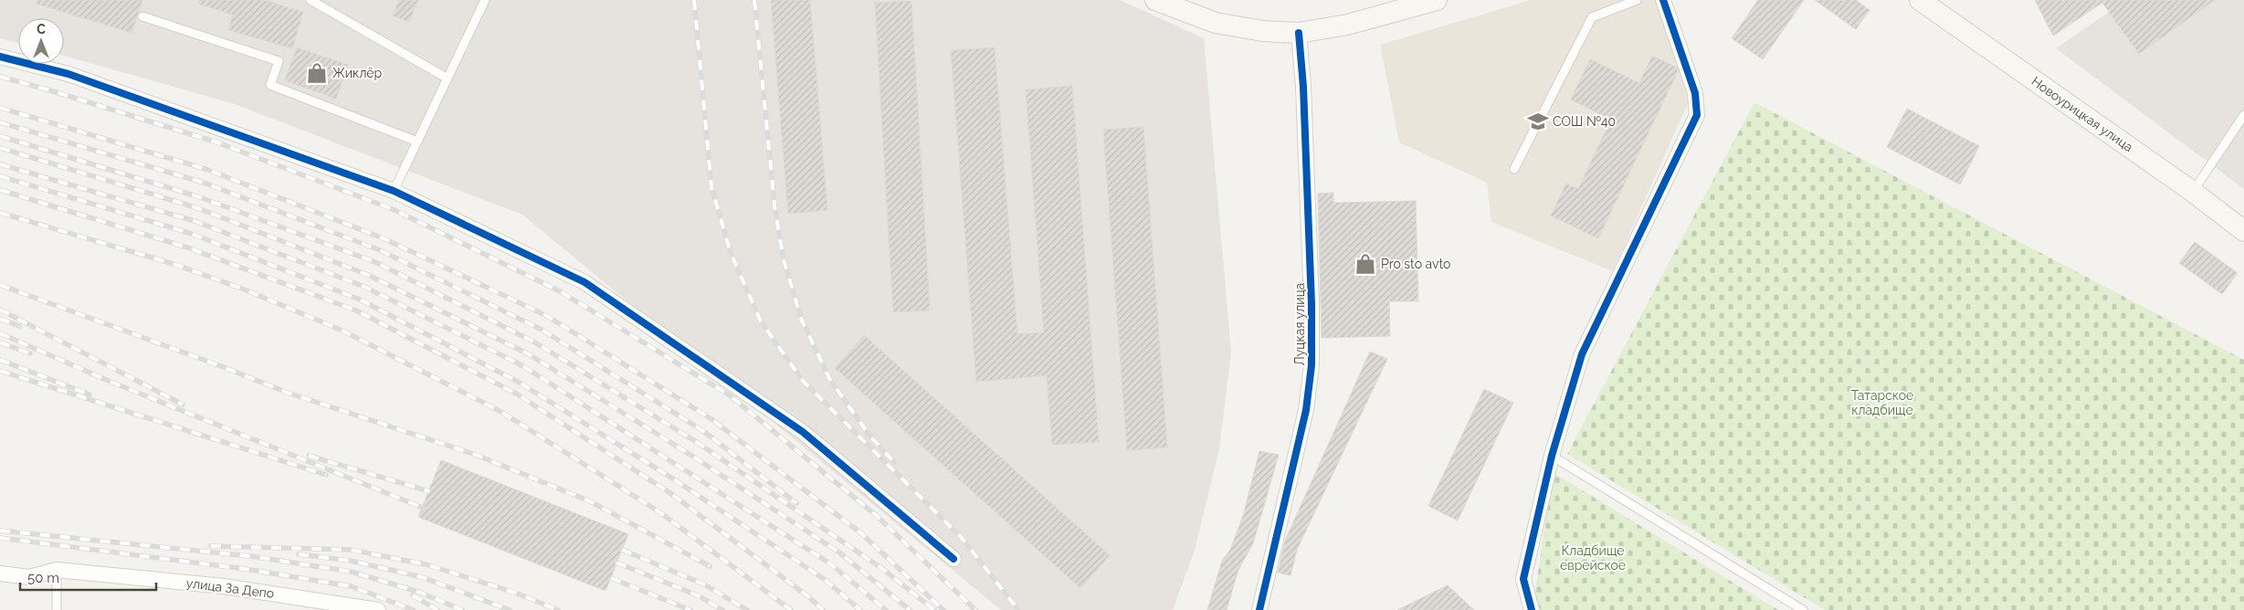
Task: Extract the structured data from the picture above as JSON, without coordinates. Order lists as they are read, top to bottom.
{
  "streets": {
    "main road": ["Новоурицкая улица"],
    "street": ["Луцкая улица", "улица За Депо"]
  },
  "parks": ["Татарское кладбище", "Кладбище еврейское"],
  "places": {
    "shop": ["Жиклёр", "Pro sto avto"],
    "school or university": ["СОШ №40"]
  },
  "scale_bar": "50 m",
  "north": "top"
}
